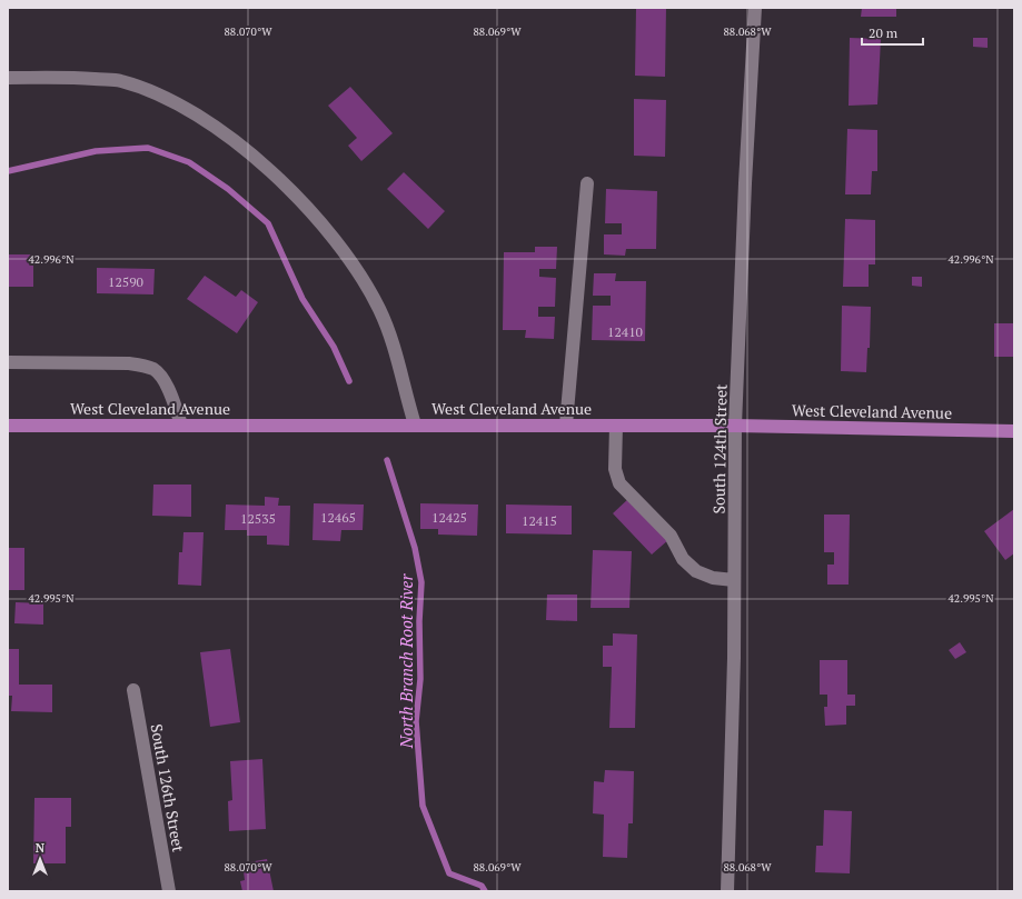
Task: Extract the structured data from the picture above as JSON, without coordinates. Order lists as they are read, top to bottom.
{
  "streets": {
    "main road": ["West Cleveland Avenue"],
    "street": ["South 124th Street", "South 126th Street"]
  },
  "crossings": [
    ["West Cleveland Avenue", "South 124th Street"]
  ],
  "water": ["North Branch Root River"],
  "house_numbers": [
    "12590",
    "12410",
    "12465",
    "12425",
    "12535",
    "12415"
  ],
  "scale_bar": "20 m",
  "north": "top",
  "coordinates": [
    "88.070°W",
    "88.069°W",
    "88.068°W",
    "42.996°N",
    "42.995°N"
  ]
}
